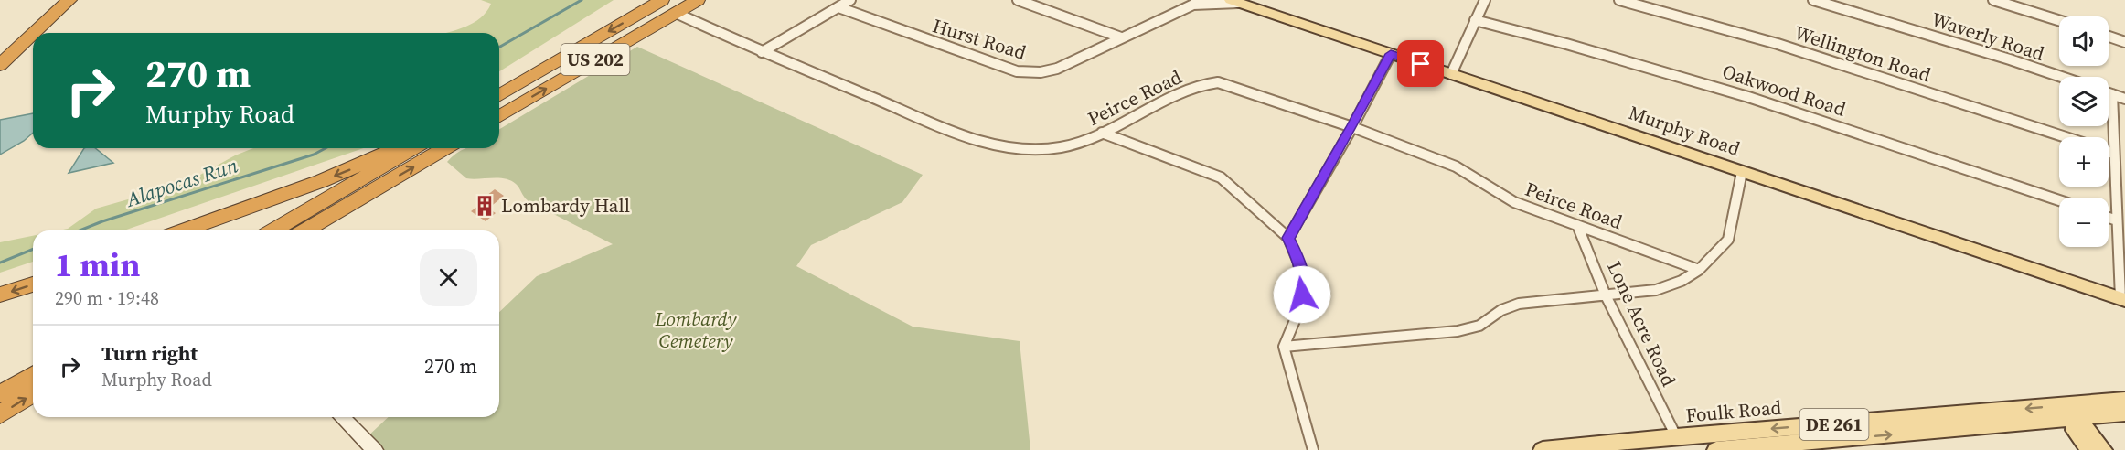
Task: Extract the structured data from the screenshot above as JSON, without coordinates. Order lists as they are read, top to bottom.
{
  "streets": {
    "highway": ["US 202"],
    "main road": ["Murphy Road", "Foulk Road", "DE 261"],
    "street": [
      "Waverly Road",
      "Hurst Road",
      "Wellington Road",
      "Oakwood Road",
      "Peirce Road",
      "Lone Acre Road"
    ]
  },
  "crossings": [
    ["US 202", "Peirce Road"],
    ["Peirce Road", "Lone Acre Road"],
    ["Lone Acre Road", "Foulk Road"]
  ],
  "water": ["Alapocas Run"],
  "parks": ["Lombardy Cemetery"],
  "places": {
    "building": ["Lombardy Hall"]
  },
  "page": {
    "map_buttons": ["+", "−"],
    "turn": ["270 m", "Murphy Road"],
    "heading": ["1 min", "290 m · 19:48"],
    "list": [
      {
        "name": "Turn right",
        "note": "Murphy Road",
        "value": "270 m"
      }
    ]
  }
}
